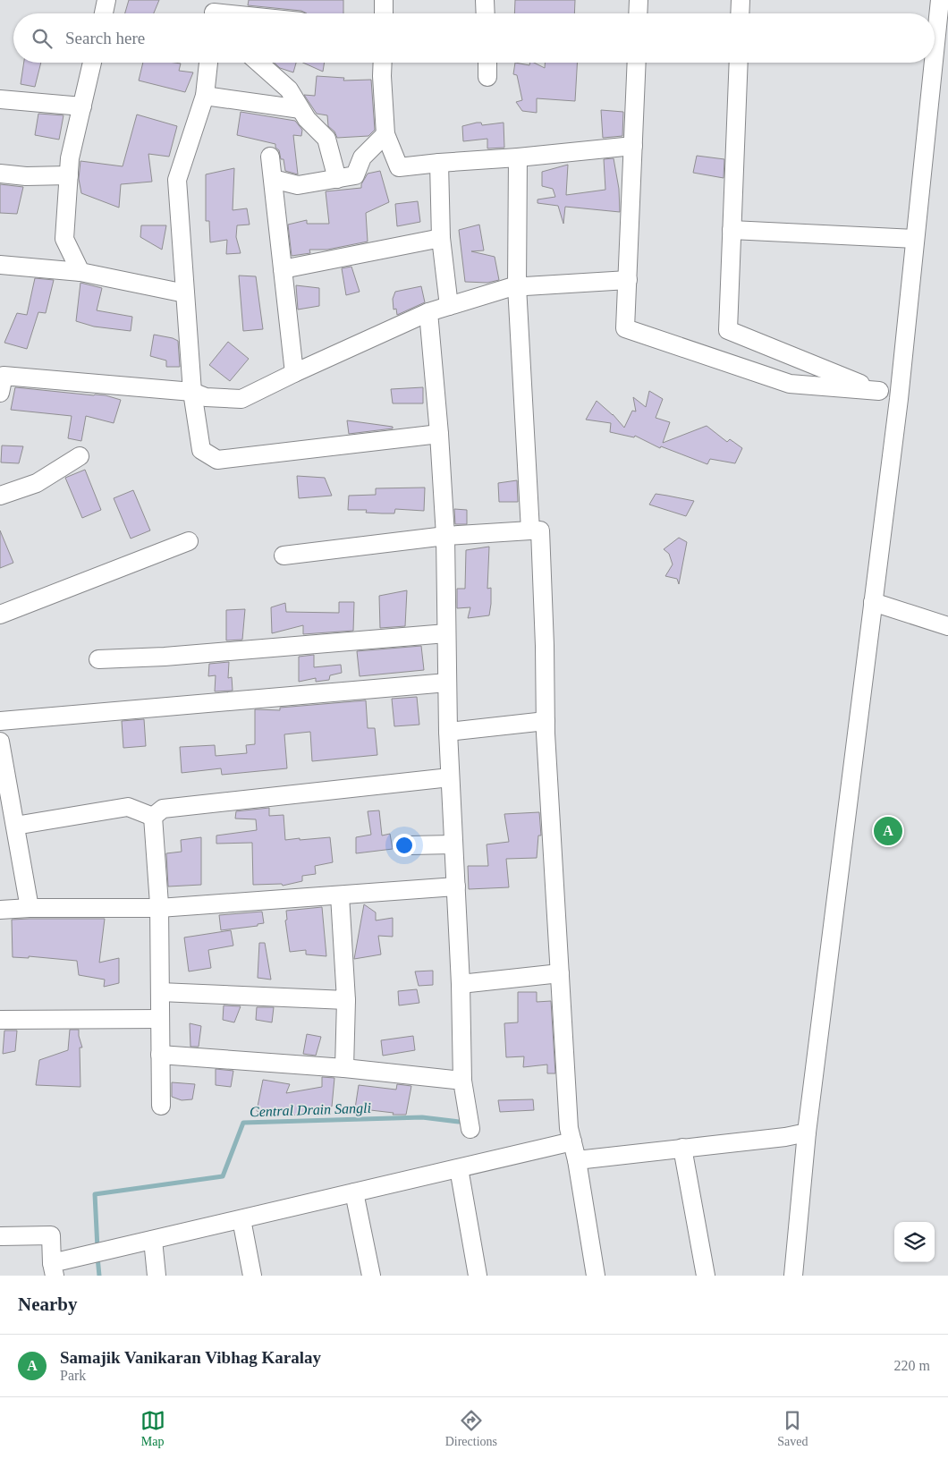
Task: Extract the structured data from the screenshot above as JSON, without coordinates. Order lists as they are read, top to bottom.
{
  "water": ["Central Drain Sangli"],
  "page": {
    "search": "Search here",
    "pins": "A",
    "heading": "Nearby",
    "list": [
      {
        "mark": "A",
        "name": "Samajik Vanikaran Vibhag Karalay",
        "note": "Park",
        "value": "220 m"
      }
    ],
    "nav": ["Map", "Directions", "Saved"]
  }
}
